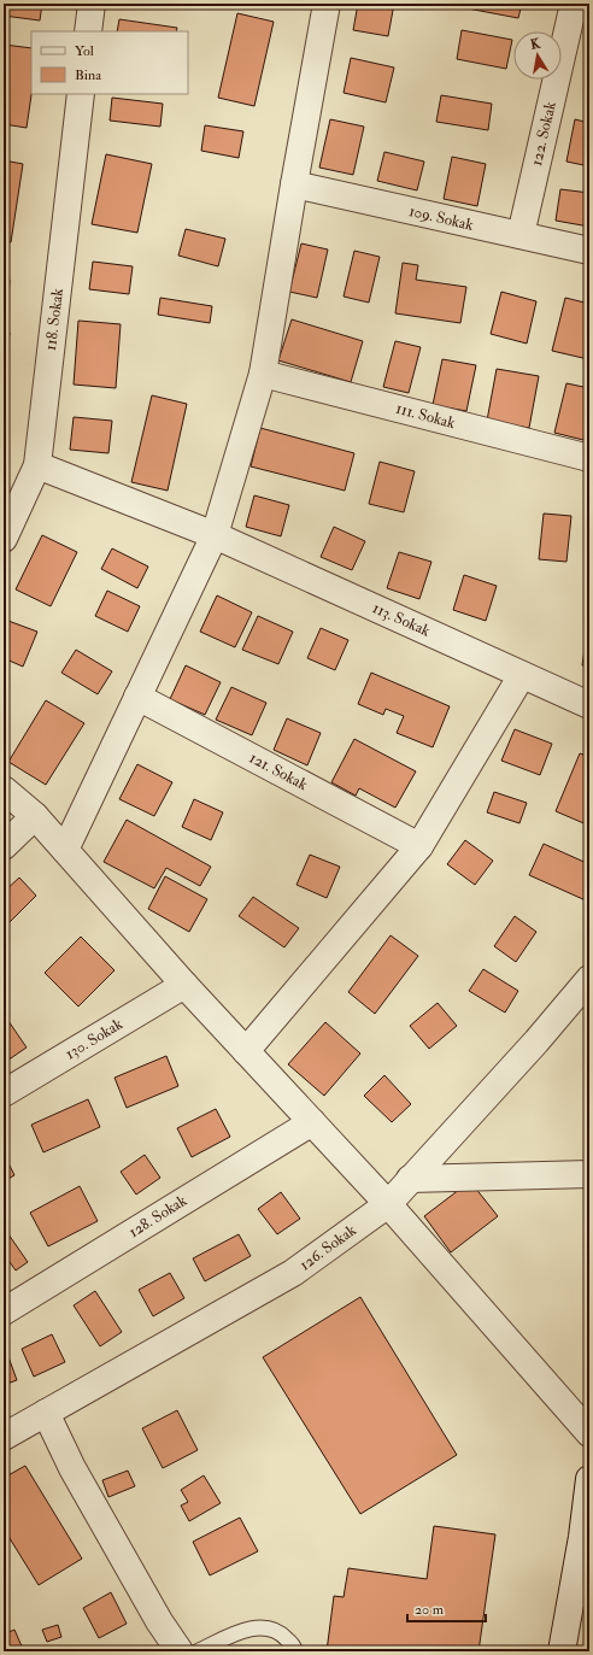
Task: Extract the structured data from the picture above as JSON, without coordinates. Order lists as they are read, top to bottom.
{
  "streets": {
    "street": [
      "122. Sokak",
      "109. Sokak",
      "118. Sokak",
      "111. Sokak",
      "113. Sokak",
      "121. Sokak",
      "130. Sokak",
      "128. Sokak",
      "126. Sokak"
    ]
  },
  "crossings": [
    ["122. Sokak", "109. Sokak"],
    ["118. Sokak", "113. Sokak"]
  ],
  "legend": ["Yol", "Bina"],
  "scale_bar": "20 m",
  "north": "top"
}
